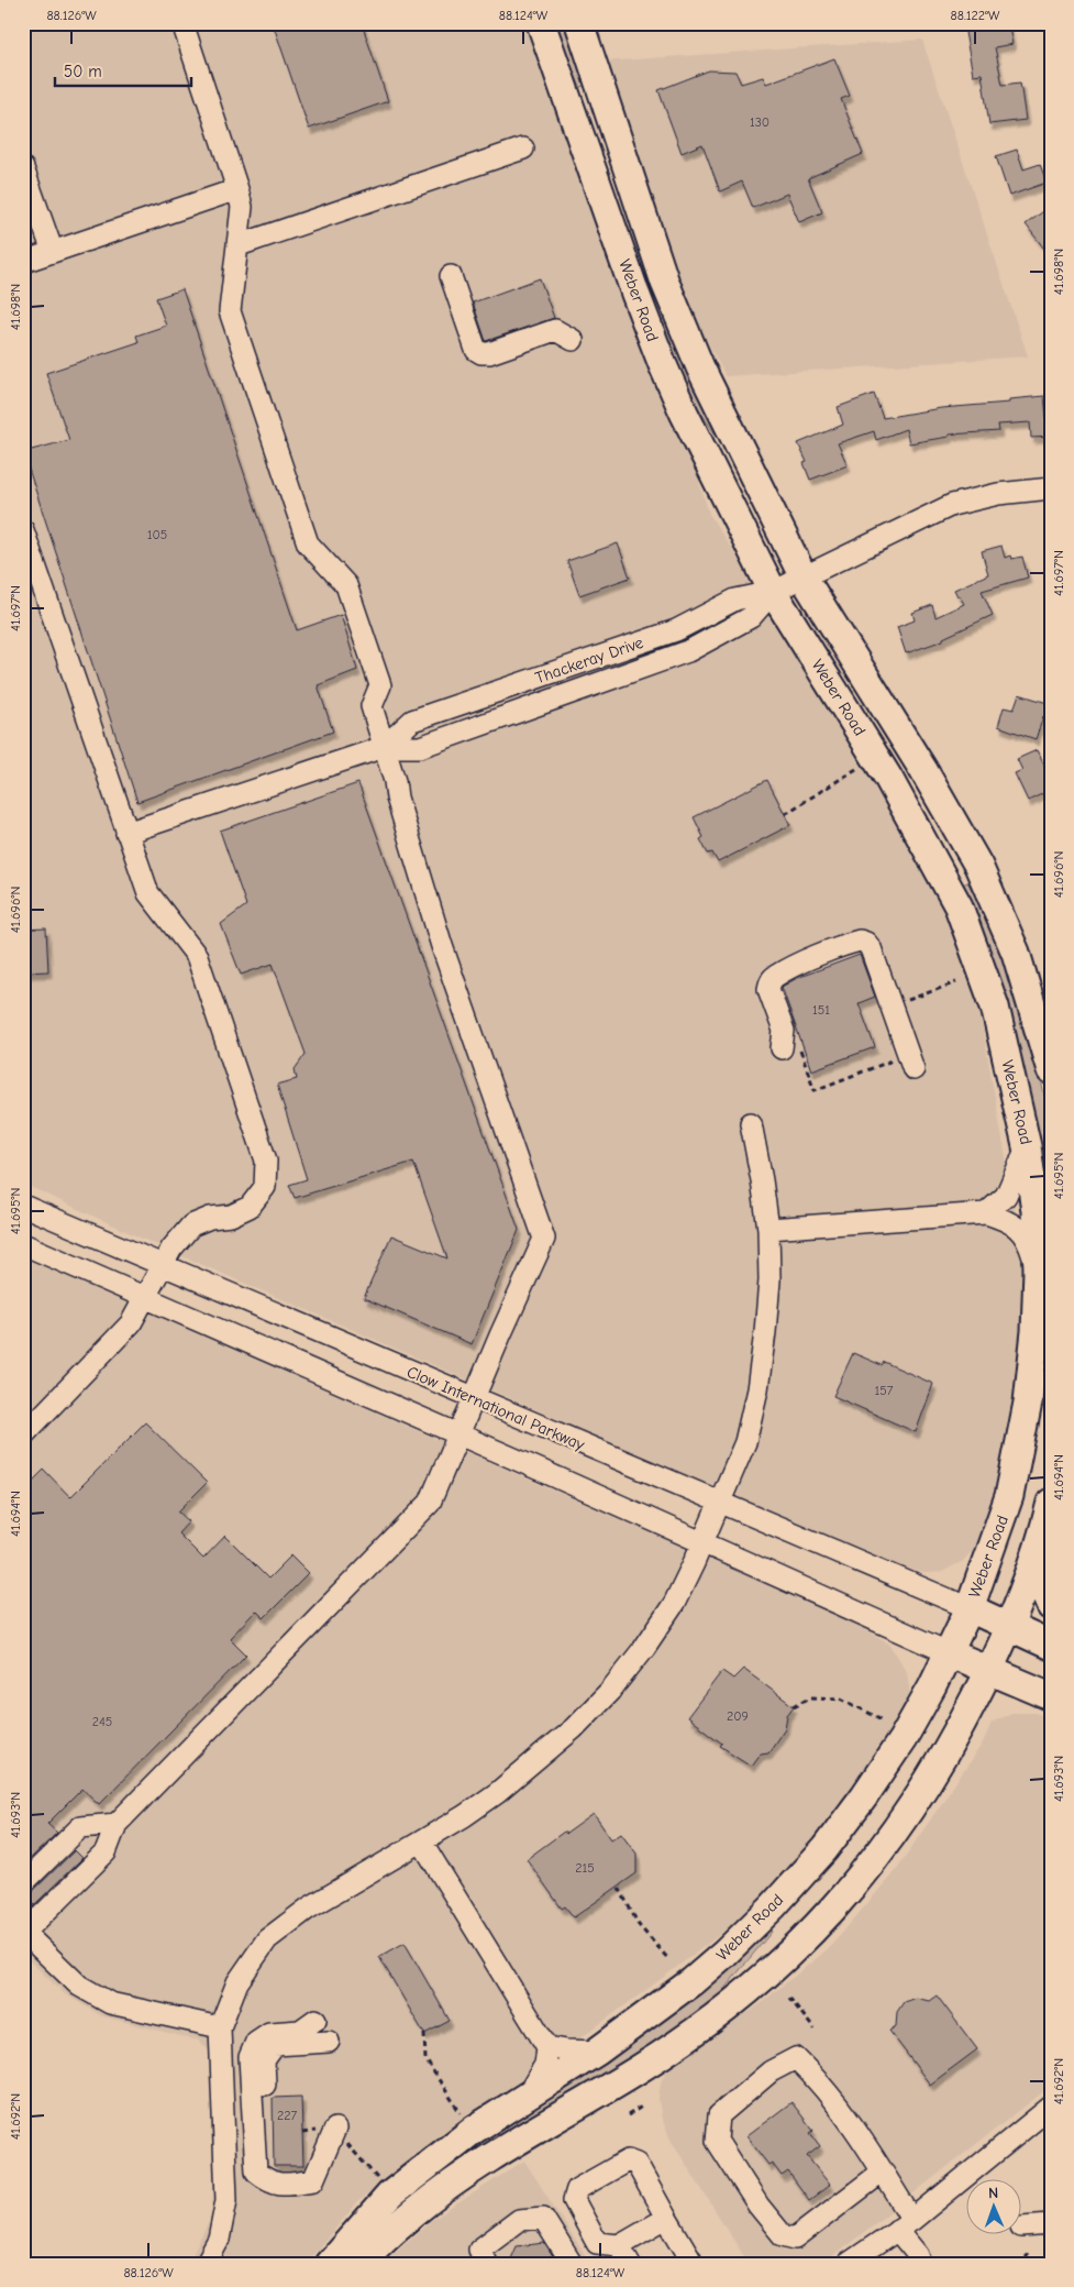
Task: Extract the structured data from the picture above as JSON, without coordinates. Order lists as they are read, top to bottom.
{
  "streets": {
    "main road": ["Weber Road"],
    "street": ["Thackeray Drive", "Clow International Parkway"]
  },
  "crossings": [
    ["Weber Road", "Thackeray Drive"],
    ["Weber Road", "Clow International Parkway"]
  ],
  "house_numbers": [
    "130",
    "105",
    "151",
    "157",
    "209",
    "245",
    "215",
    "227"
  ],
  "scale_bar": "50 m",
  "north": "top",
  "coordinates": [
    "88.126°W",
    "88.124°W",
    "88.122°W",
    "41.698°N",
    "41.697°N",
    "41.696°N",
    "41.695°N",
    "41.694°N",
    "41.693°N",
    "41.692°N"
  ]
}
